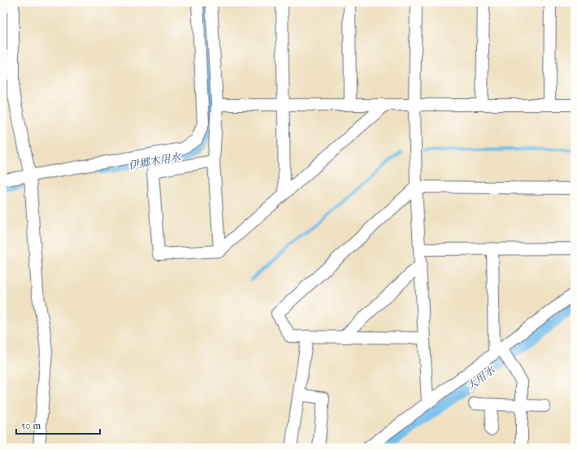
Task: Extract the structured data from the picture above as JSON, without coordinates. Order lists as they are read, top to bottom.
{
  "water": ["伊郷木用水", "大用水"],
  "scale_bar": "50 m"
}
